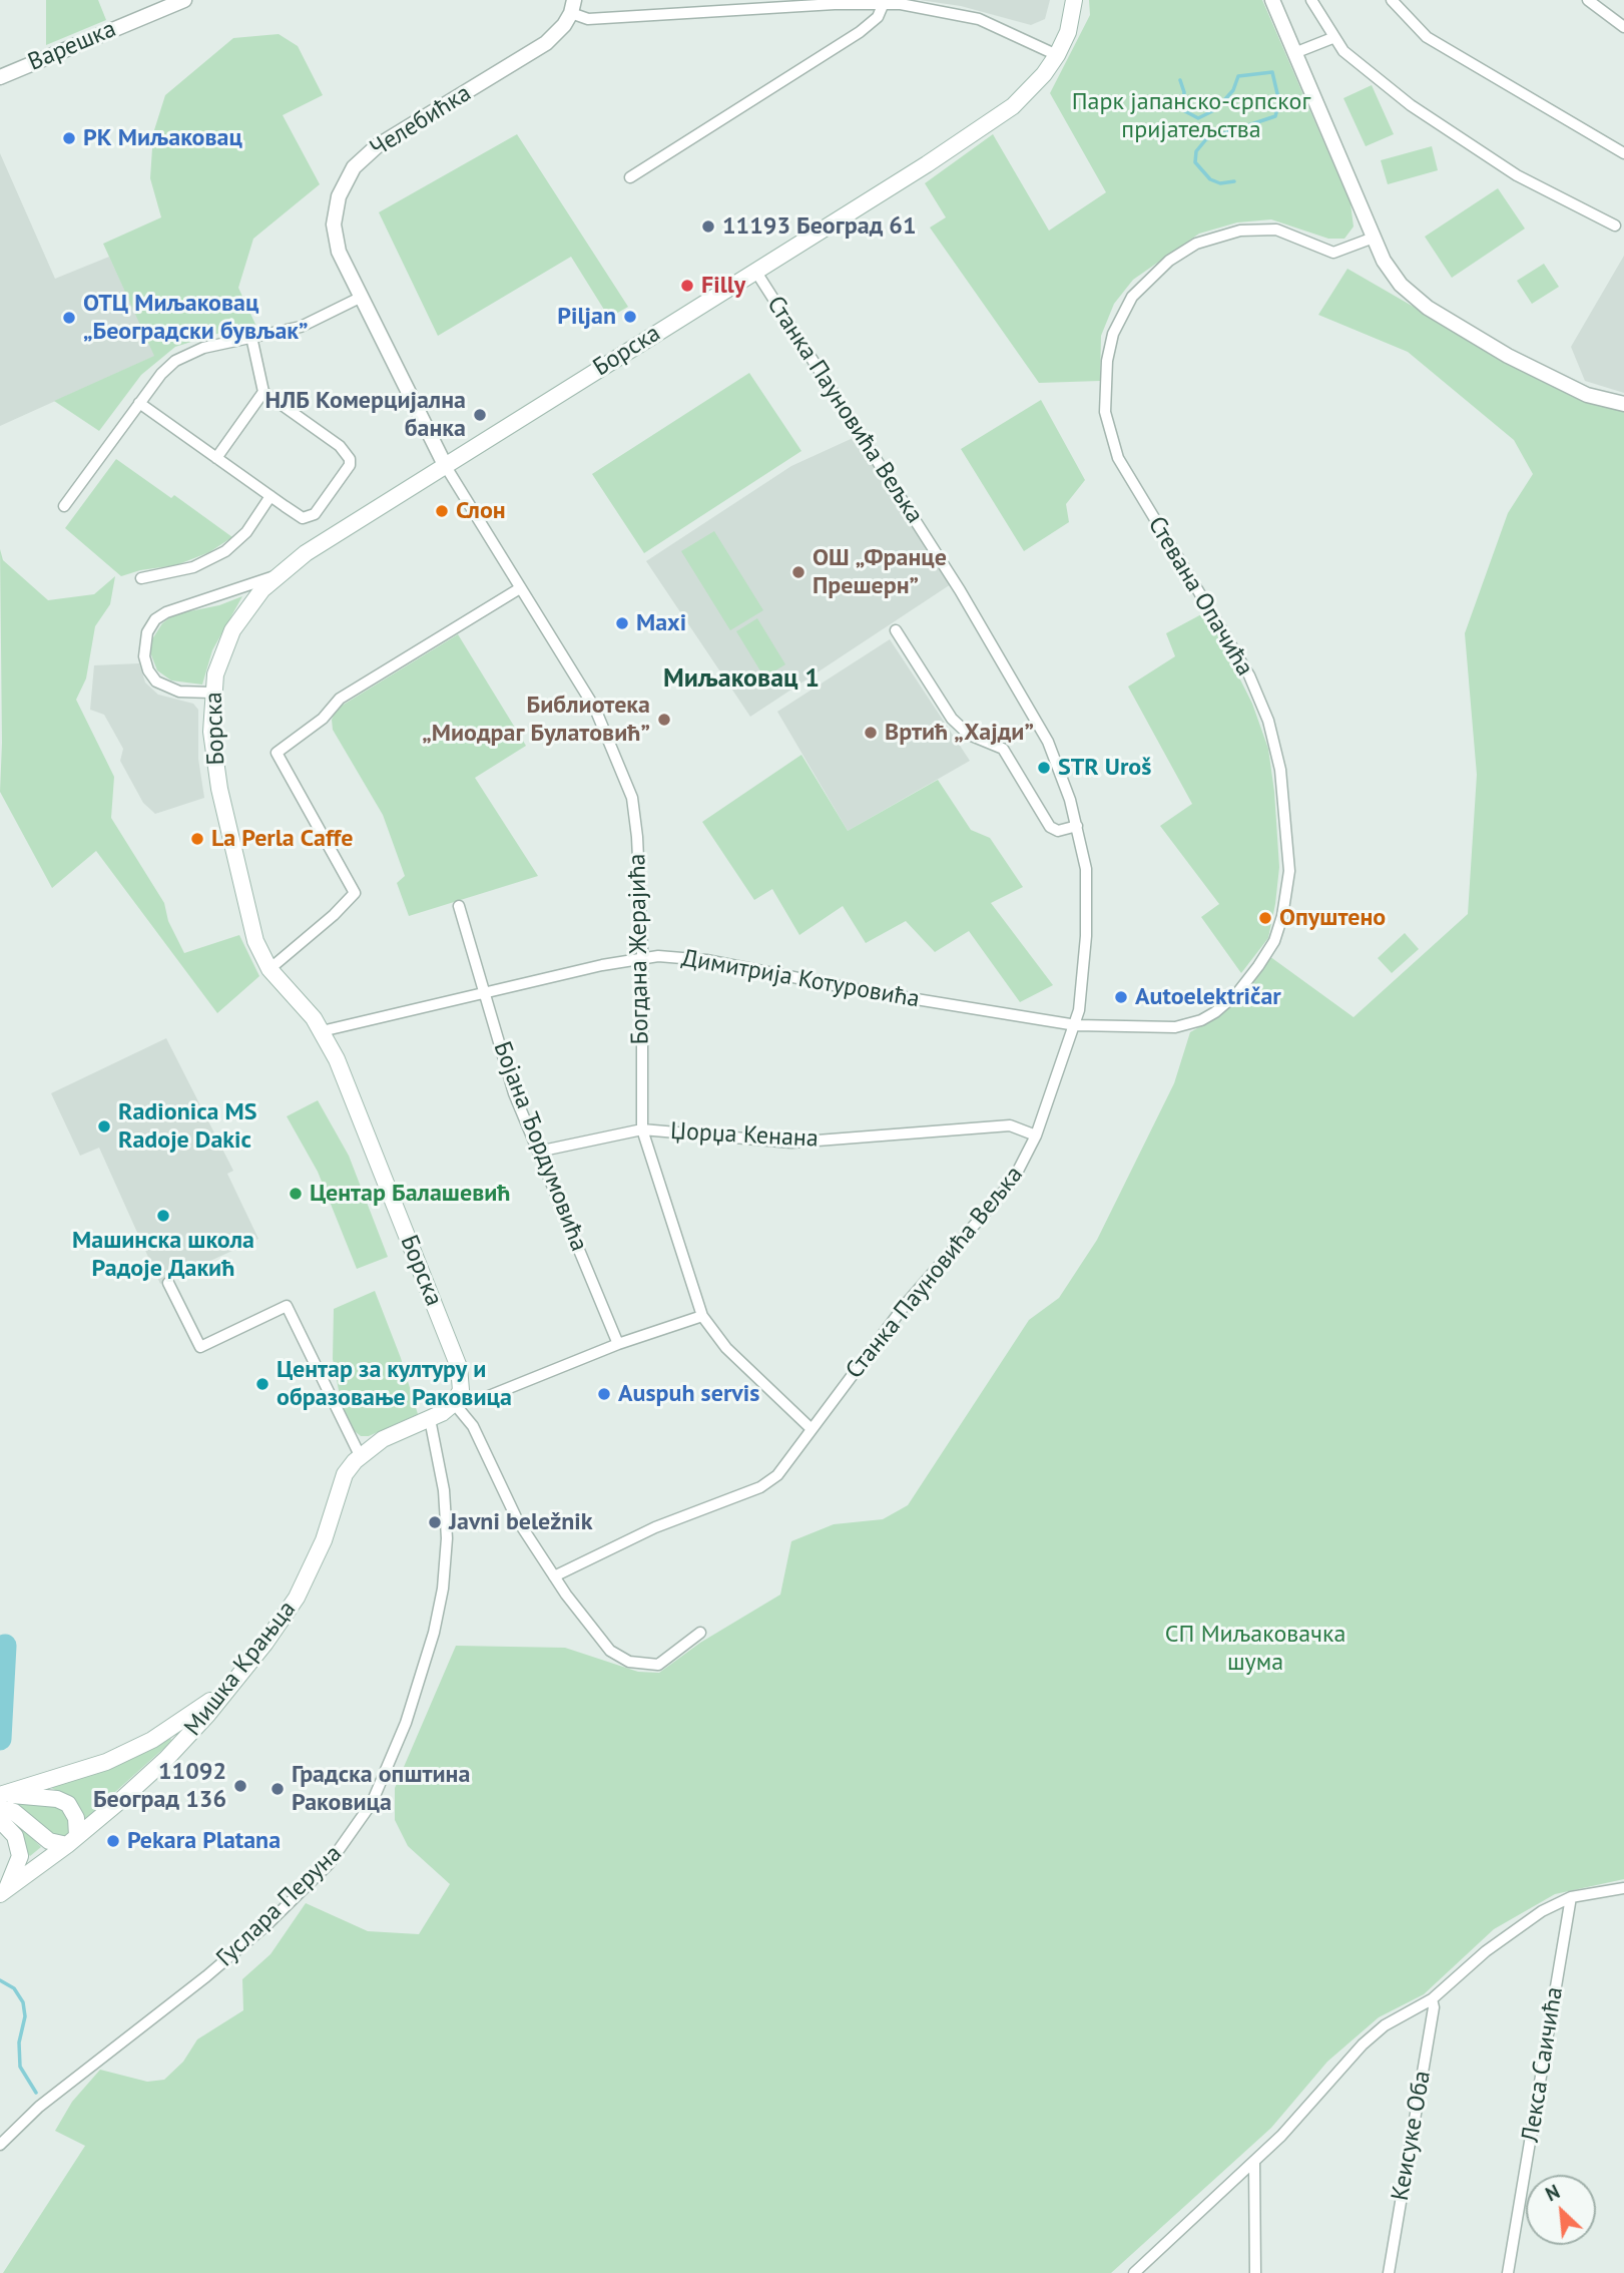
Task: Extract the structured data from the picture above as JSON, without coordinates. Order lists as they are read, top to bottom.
{
  "streets": {
    "main road": ["Борска", "Мишка Крањца"],
    "street": [
      "Варешка",
      "Челебићка",
      "Станка Пауновића Вељка",
      "Стевана Опачића",
      "Богдана Жерајића",
      "Димитрија Котуровића",
      "Џорџа Кенана",
      "Бојана Ђордумовића",
      "Гуслара Перуна",
      "Лекса Саичића",
      "Кеисуке Оба"
    ]
  },
  "crossings": [
    ["Челебићка", "Борска"],
    ["Челебићка", "Богдана Жерајића"],
    ["Борска", "Станка Пауновића Вељка"],
    ["Борска", "Богдана Жерајића"],
    ["Борска", "Димитрија Котуровића"],
    ["Борска", "Мишка Крањца"],
    ["Станка Пауновића Вељка", "Стевана Опачића"],
    ["Станка Пауновића Вељка", "Богдана Жерајића"],
    ["Станка Пауновића Вељка", "Димитрија Котуровића"],
    ["Станка Пауновића Вељка", "Џорџа Кенана"],
    ["Стевана Опачића", "Димитрија Котуровића"],
    ["Богдана Жерајића", "Димитрија Котуровића"],
    ["Богдана Жерајића", "Џорџа Кенана"],
    ["Богдана Жерајића", "Мишка Крањца"],
    ["Димитрија Котуровића", "Бојана Ђордумовића"],
    ["Џорџа Кенана", "Бојана Ђордумовића"],
    ["Бојана Ђордумовића", "Мишка Крањца"],
    ["Мишка Крањца", "Гуслара Перуна"]
  ],
  "districts": ["Миљаковац 1"],
  "parks": ["Парк јапанско-српског пријатељства", "СП Миљаковачка шума"],
  "places": [
    "РК Миљаковац",
    "11193 Београд 61",
    "Filly",
    "Piljan",
    "ОТЦ Миљаковац „Београдски бувљак”",
    "НЛБ Комерцијална банка",
    "Слон",
    "ОШ „Франце Прешерн”",
    "Maxi",
    "Библиотека „Миодраг Булатовић”",
    "Вртић „Хајди”",
    "STR Uroš",
    "La Perla Caffe",
    "Опуштено",
    "Autoelektričar",
    "Radionica MS Radoje Dakic",
    "Центар Балашевић",
    "Машинска школа Радоје Дакић",
    "Центар за културу и образовање Раковица",
    "Auspuh servis",
    "Javni beležnik",
    "11092 Београд 136",
    "Градска општина Раковица",
    "Pekara Platana"
  ],
  "north": "top left"
}
